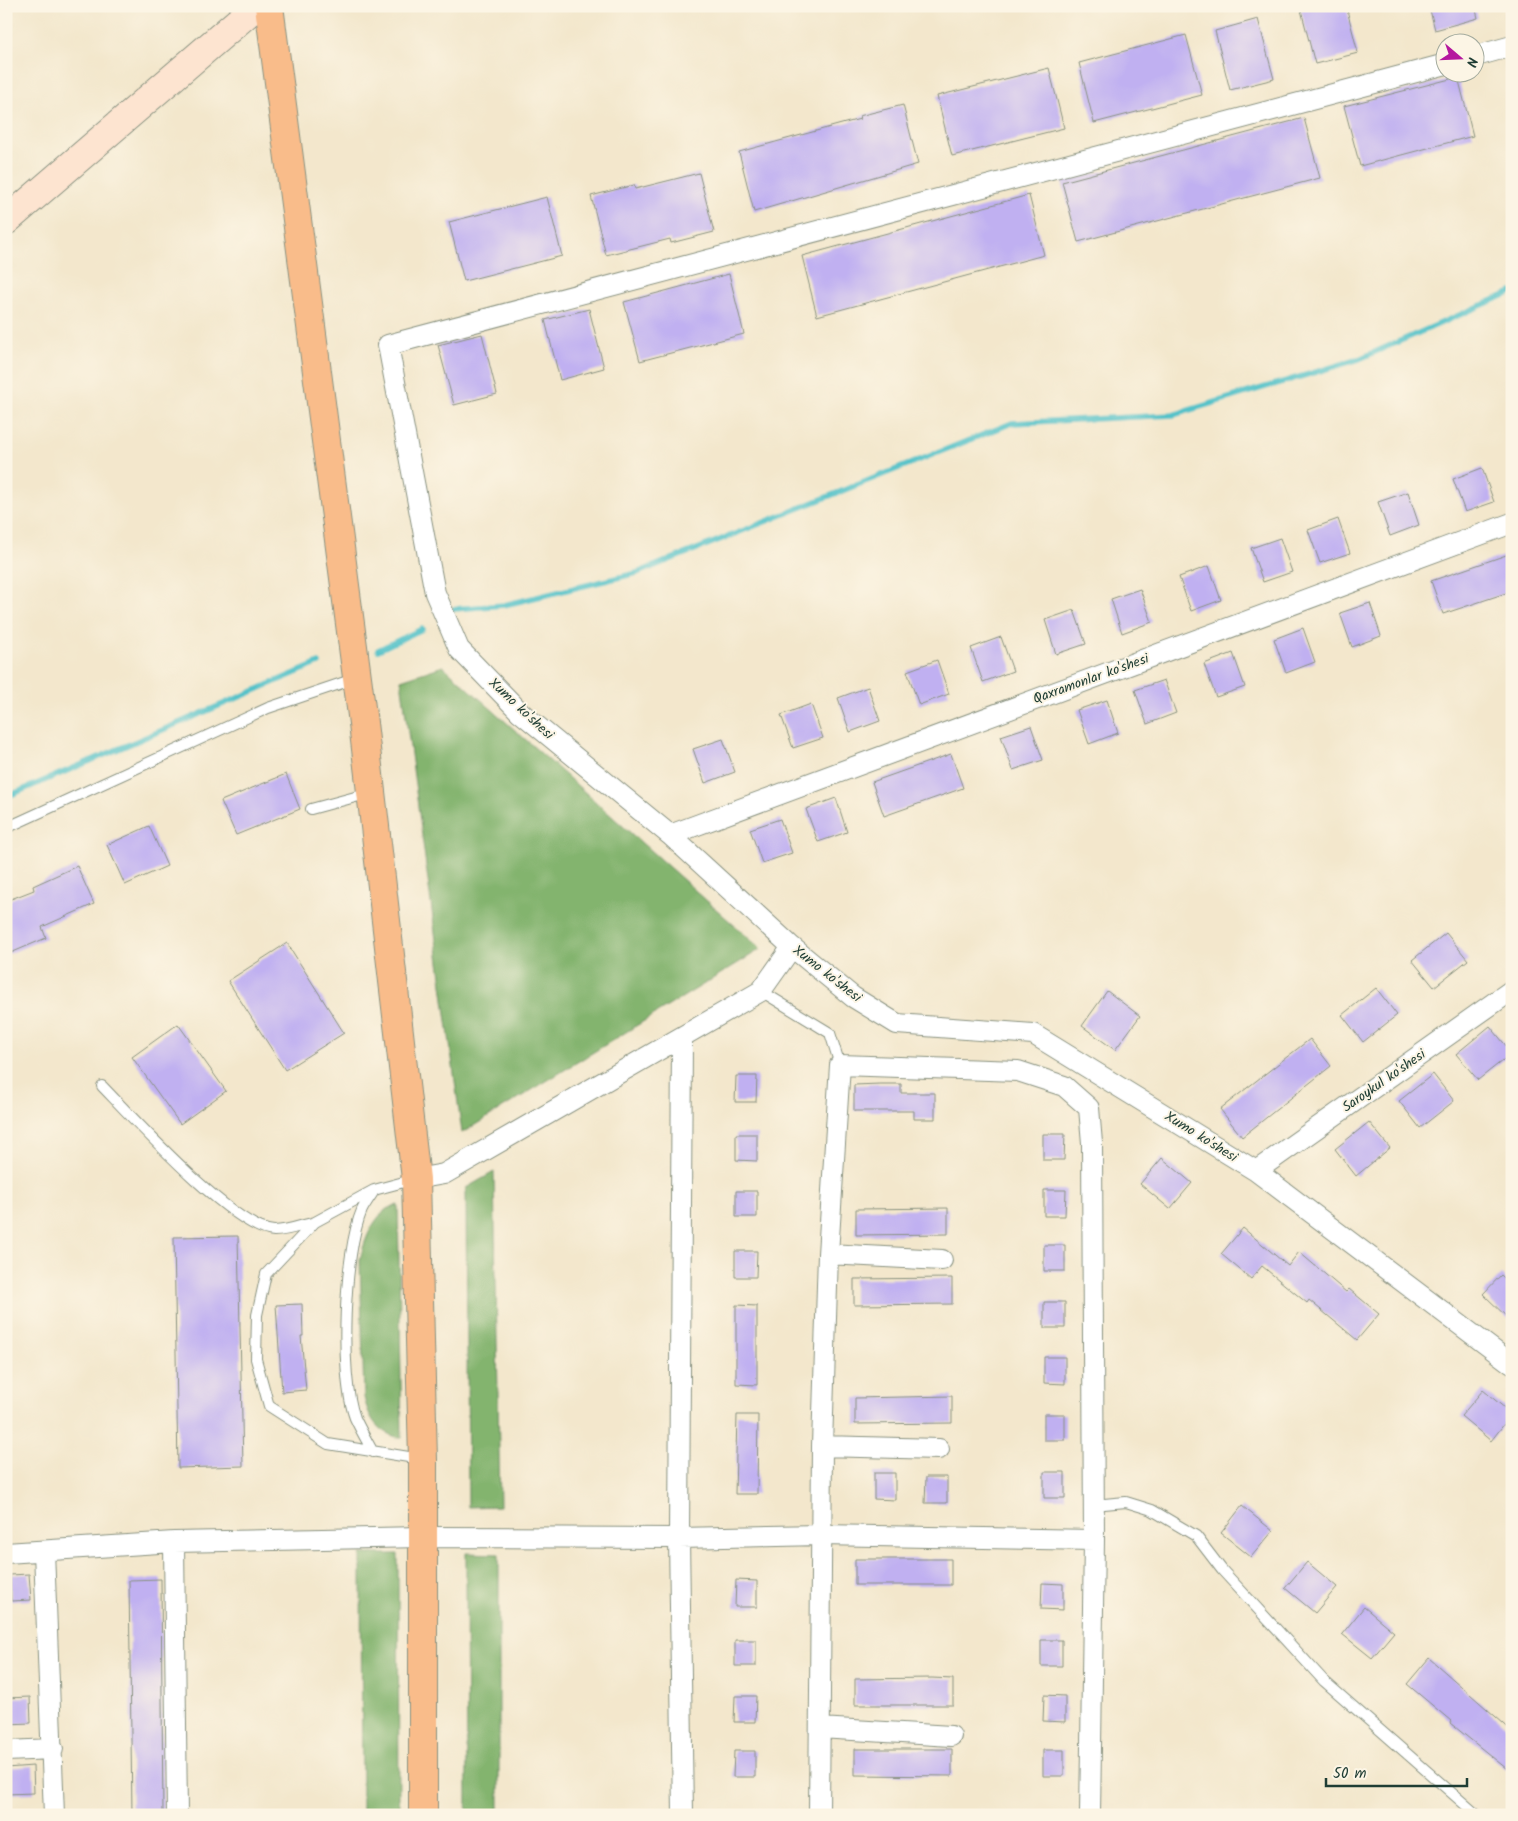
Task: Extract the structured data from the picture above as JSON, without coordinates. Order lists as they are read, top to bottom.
{
  "streets": {
    "street": ["Qaxramonlar ko'shesi", "Xumo ko'shesi", "Saroykul ko'shesi"]
  },
  "crossings": [
    ["Qaxramonlar ko'shesi", "Xumo ko'shesi"],
    ["Xumo ko'shesi", "Saroykul ko'shesi"]
  ],
  "scale_bar": "50 m",
  "north": "right"
}
